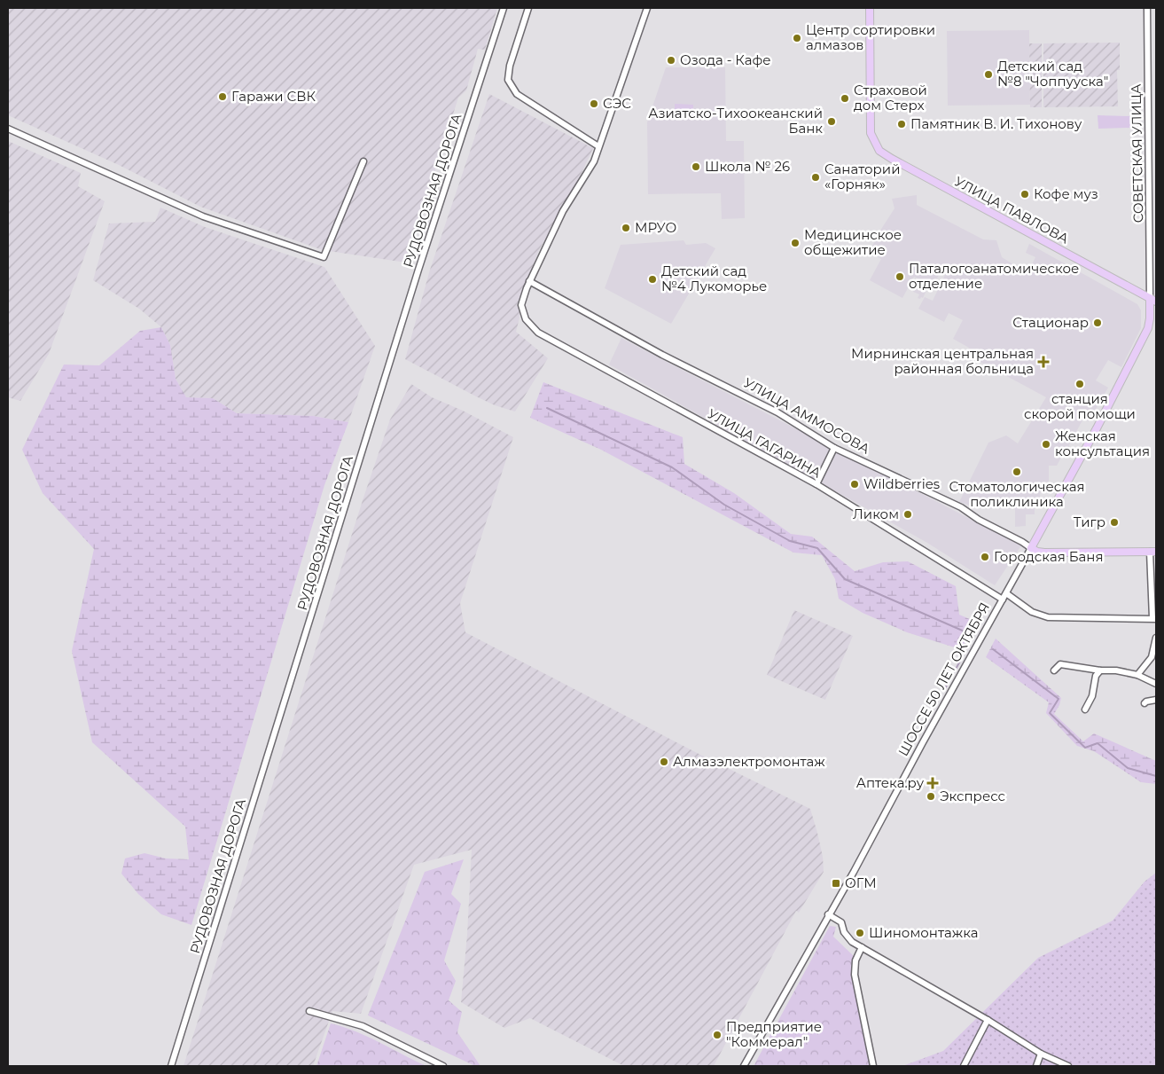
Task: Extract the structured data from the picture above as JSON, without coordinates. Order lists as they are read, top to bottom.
{
  "streets": {
    "main road": ["УЛИЦА ПАВЛОВА", "УЛИЦА АММОСОВА", "ШОССЕ 50 ЛЕТ ОКТЯБРЯ"],
    "street": ["СОВЕТСКАЯ УЛИЦА", "РУДОВОЗНАЯ ДОРОГА", "УЛИЦА ГАГАРИНА"]
  },
  "crossings": [
    ["СОВЕТСКАЯ УЛИЦА", "УЛИЦА ПАВЛОВА"],
    ["СОВЕТСКАЯ УЛИЦА", "ШОССЕ 50 ЛЕТ ОКТЯБРЯ"],
    ["УЛИЦА ПАВЛОВА", "ШОССЕ 50 ЛЕТ ОКТЯБРЯ"],
    ["УЛИЦА АММОСОВА", "УЛИЦА ГАГАРИНА"],
    ["УЛИЦА АММОСОВА", "ШОССЕ 50 ЛЕТ ОКТЯБРЯ"],
    ["УЛИЦА ГАГАРИНА", "ШОССЕ 50 ЛЕТ ОКТЯБРЯ"]
  ],
  "places": {
    "other": [
      "Центр сортировки алмазов",
      "Озода - Кафе",
      "Детский сад №8 \"Чоппууска\"",
      "Гаражи СВК",
      "Страховой дом Стерх",
      "СЭС",
      "Азиатско-Тихоокеанский Банк",
      "Памятник В. И. Тихонову",
      "Школа № 26",
      "Санаторий «Горняк»",
      "Кофе муз",
      "МРУО",
      "Медицинское общежитие",
      "Паталогоанатомическое отделение",
      "Детский сад №4 Лукоморье",
      "Стационар",
      "станция скорой помощи",
      "Женская консультация",
      "Стоматологическая поликлиника",
      "Wildberries",
      "Ликом",
      "Тигр",
      "Городская Баня",
      "Алмазэлектромонтаж",
      "Экспресс",
      "Шиномонтажка",
      "Предприятие \"Коммерал\""
    ],
    "health": ["Мирнинская центральная районная больница", "Аптека.ру"],
    "transit": ["ОГМ"]
  }
}
